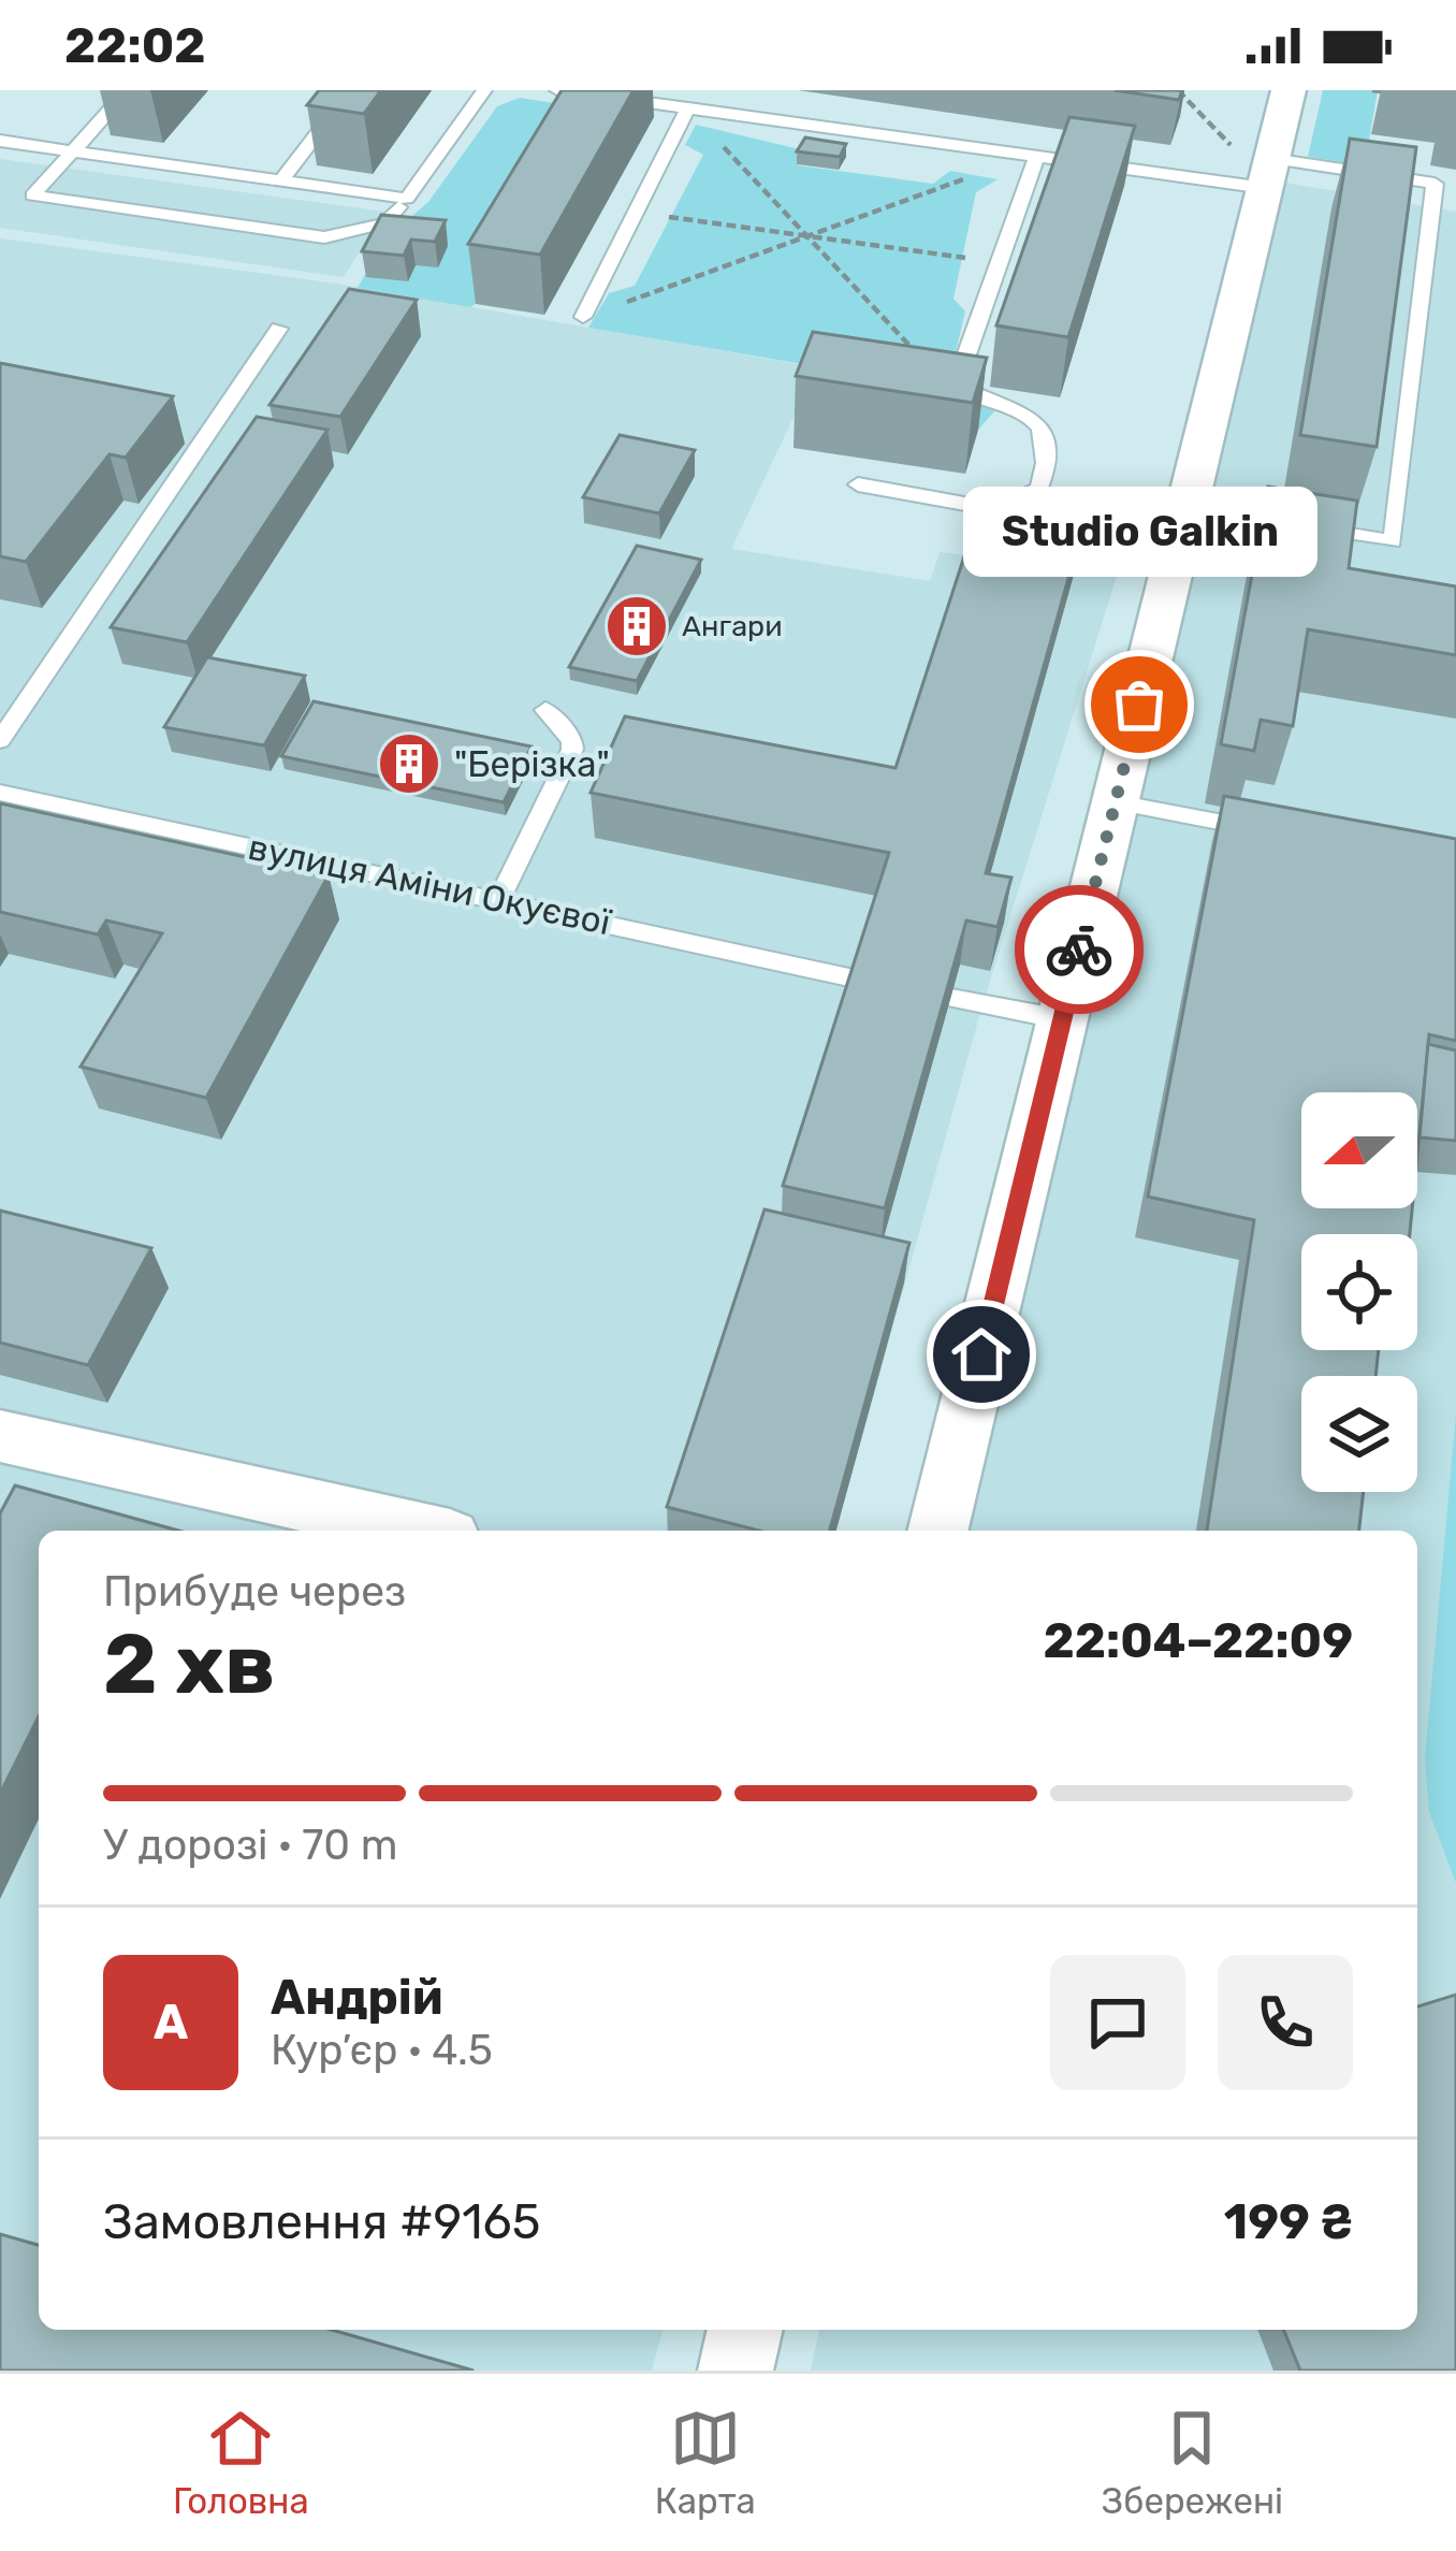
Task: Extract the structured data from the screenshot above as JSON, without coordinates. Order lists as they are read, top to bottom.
{
  "streets": {
    "lane": ["вулиця Аміни Окуєвої"]
  },
  "places": {
    "building": ["Ангари", "\"Берізка\""],
    "other": ["Studio Galkin"]
  },
  "north": "left",
  "page": {
    "status": "22:02",
    "bubble": "Studio Galkin",
    "heading": ["2 хв", "Прибуде через", "22:04–22:09"],
    "panel": [
      "Андрій",
      "Кур’єр · 4.5",
      "Замовлення #9165",
      "199 ₴"
    ],
    "bar": "У дорозі · 70 m",
    "round": "А",
    "tabs": ["Головна", "Карта", "Збережені"]
  }
}
